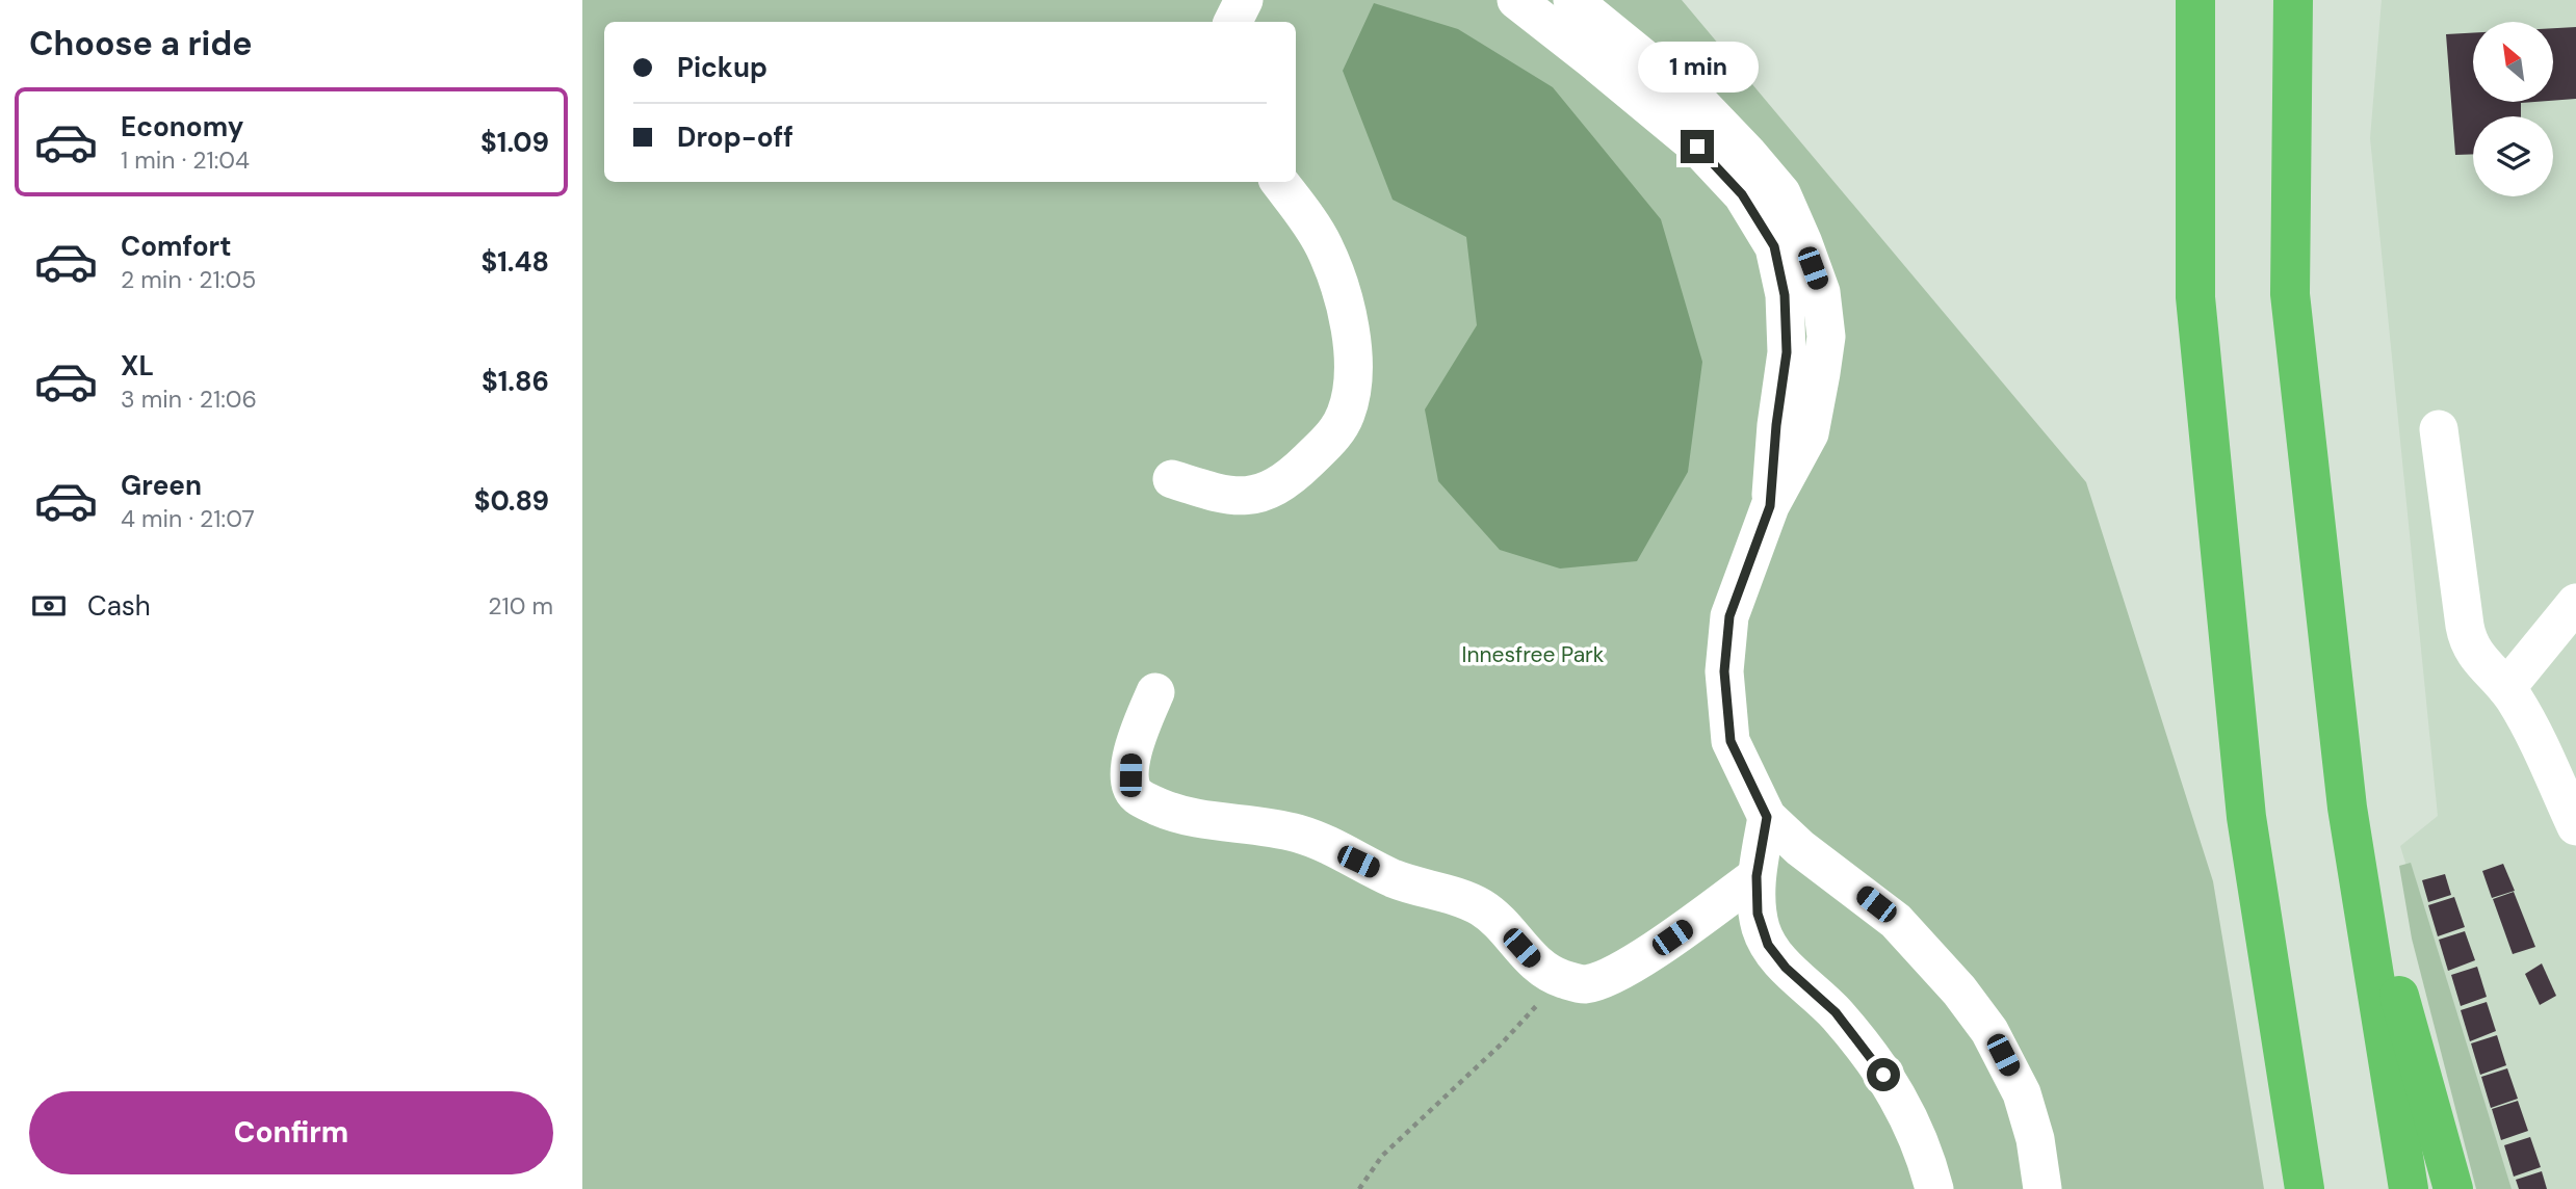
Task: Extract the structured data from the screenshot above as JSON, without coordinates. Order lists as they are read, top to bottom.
{
  "parks": ["Innesfree Park"],
  "north": "top left",
  "page": {
    "heading": "Choose a ride",
    "banner": ["Pickup", "Drop-off"],
    "bubble": "1 min",
    "list": [
      {
        "name": "Economy",
        "note": "1 min · 21:04",
        "value": "$1.09"
      },
      {
        "name": "Comfort",
        "note": "2 min · 21:05",
        "value": "$1.48"
      },
      {
        "name": "XL",
        "note": "3 min · 21:06",
        "value": "$1.86"
      },
      {
        "name": "Green",
        "note": "4 min · 21:07",
        "value": "$0.89"
      }
    ],
    "pay": ["Cash", "210 m"],
    "buttons": "Confirm"
  }
}
